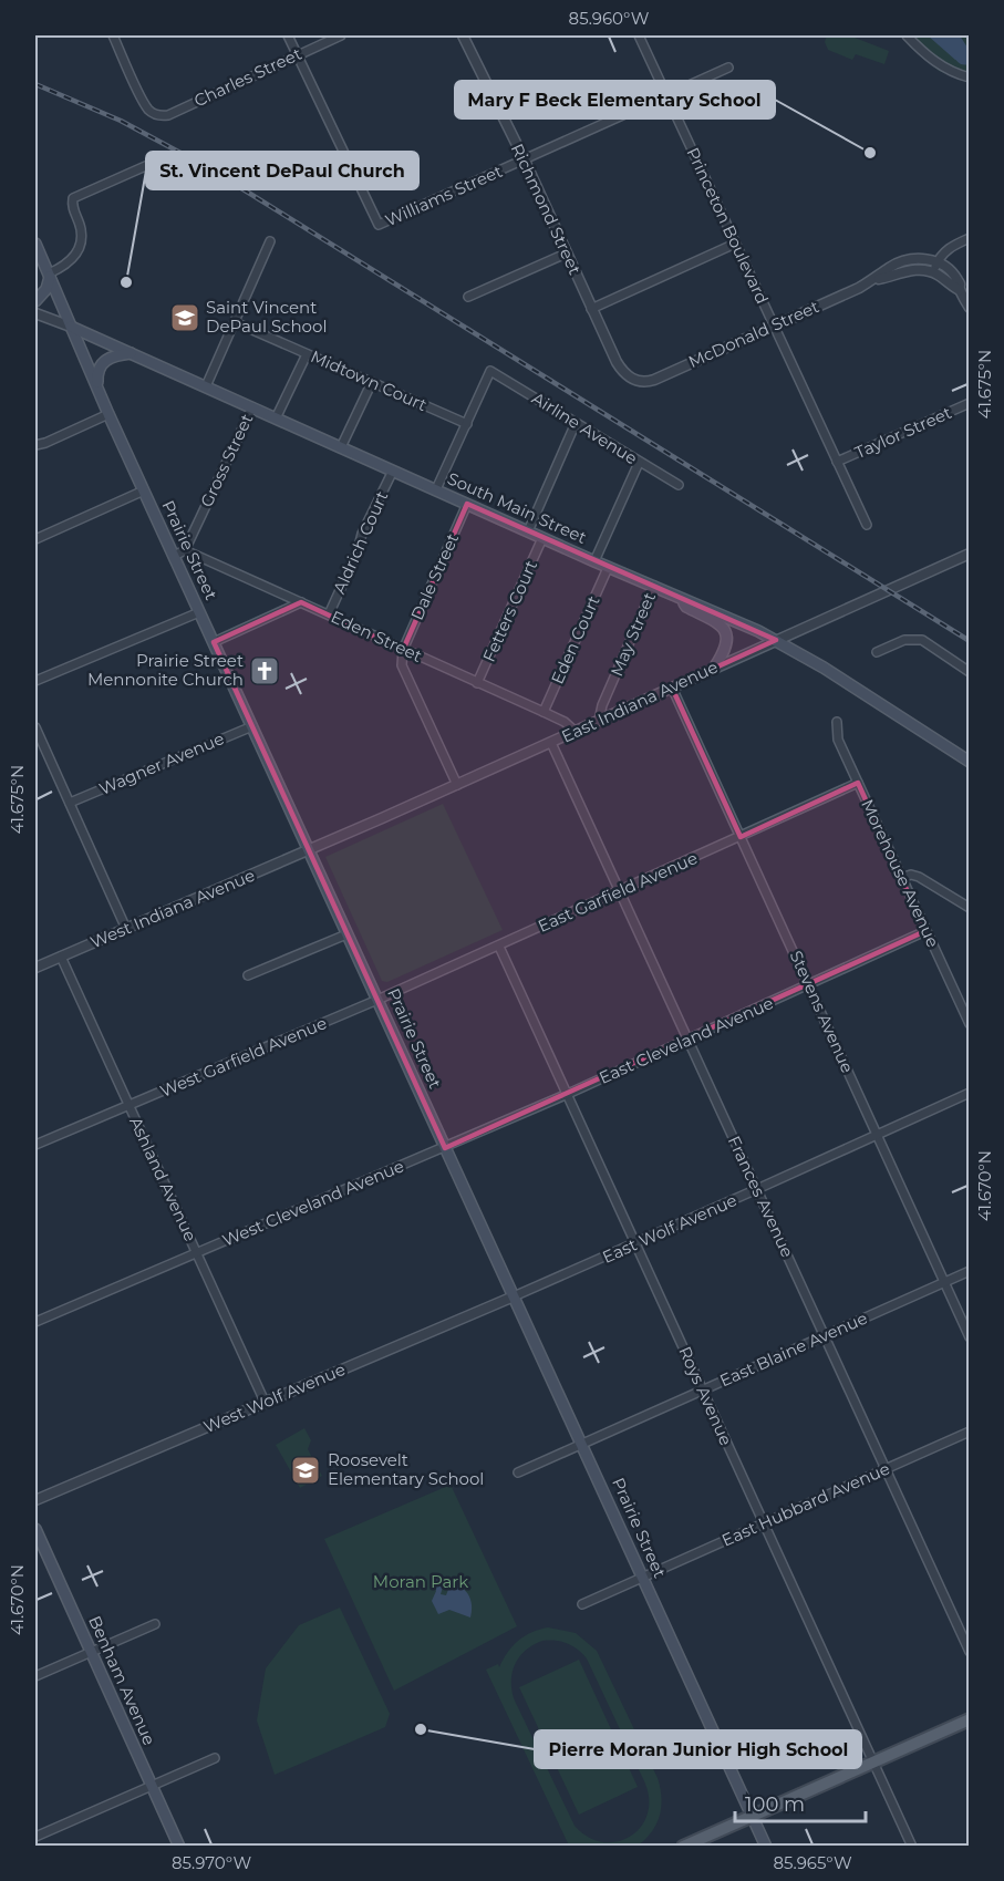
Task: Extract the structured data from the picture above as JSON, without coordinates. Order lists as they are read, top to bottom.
{
  "streets": {
    "main road": ["South Main Street", "Prairie Street", "Benham Avenue"],
    "street": [
      "Charles Street",
      "Williams Street",
      "Richmond Street",
      "Princeton Boulevard",
      "McDonald Street",
      "Midtown Court",
      "Airline Avenue",
      "Taylor Street",
      "Gross Street",
      "Aldrich Court",
      "Dale Street",
      "Fetters Court",
      "May Street",
      "Eden Street",
      "Eden Court",
      "East Indiana Avenue",
      "Wagner Avenue",
      "Morehouse Avenue",
      "East Garfield Avenue",
      "West Indiana Avenue",
      "Stevens Avenue",
      "East Cleveland Avenue",
      "West Garfield Avenue",
      "Ashland Avenue",
      "Frances Avenue",
      "West Cleveland Avenue",
      "East Wolf Avenue",
      "East Blaine Avenue",
      "Roys Avenue",
      "West Wolf Avenue",
      "East Hubbard Avenue"
    ]
  },
  "crossings": [
    ["Charles Street", "Williams Street"],
    ["Williams Street", "Richmond Street"],
    ["Williams Street", "Princeton Boulevard"],
    ["Richmond Street", "McDonald Street"],
    ["Princeton Boulevard", "McDonald Street"],
    ["Princeton Boulevard", "Taylor Street"],
    ["Midtown Court", "Airline Avenue"],
    ["Gross Street", "South Main Street"],
    ["Gross Street", "Eden Street"],
    ["South Main Street", "Aldrich Court"],
    ["South Main Street", "Prairie Street"],
    ["South Main Street", "Dale Street"],
    ["South Main Street", "Fetters Court"],
    ["South Main Street", "May Street"],
    ["South Main Street", "Eden Court"],
    ["South Main Street", "East Indiana Avenue"],
    ["Aldrich Court", "Eden Street"],
    ["Prairie Street", "East Indiana Avenue"],
    ["Prairie Street", "Wagner Avenue"],
    ["Prairie Street", "East Garfield Avenue"],
    ["Prairie Street", "West Indiana Avenue"],
    ["Prairie Street", "East Cleveland Avenue"],
    ["Prairie Street", "West Garfield Avenue"],
    ["Prairie Street", "West Cleveland Avenue"],
    ["Prairie Street", "East Wolf Avenue"],
    ["Prairie Street", "East Blaine Avenue"],
    ["Prairie Street", "West Wolf Avenue"],
    ["Prairie Street", "East Hubbard Avenue"],
    ["Dale Street", "Eden Street"],
    ["Fetters Court", "Eden Street"],
    ["May Street", "East Indiana Avenue"],
    ["Eden Street", "Eden Court"],
    ["Eden Street", "East Indiana Avenue"],
    ["East Indiana Avenue", "West Indiana Avenue"],
    ["East Indiana Avenue", "Stevens Avenue"],
    ["East Indiana Avenue", "Frances Avenue"],
    ["Morehouse Avenue", "East Garfield Avenue"],
    ["Morehouse Avenue", "East Cleveland Avenue"],
    ["East Garfield Avenue", "Stevens Avenue"],
    ["East Garfield Avenue", "West Garfield Avenue"],
    ["East Garfield Avenue", "Frances Avenue"],
    ["East Garfield Avenue", "Roys Avenue"],
    ["West Indiana Avenue", "Ashland Avenue"],
    ["Stevens Avenue", "East Cleveland Avenue"],
    ["Stevens Avenue", "East Wolf Avenue"],
    ["Stevens Avenue", "East Blaine Avenue"],
    ["East Cleveland Avenue", "Frances Avenue"],
    ["East Cleveland Avenue", "West Cleveland Avenue"],
    ["East Cleveland Avenue", "Roys Avenue"],
    ["West Garfield Avenue", "Ashland Avenue"],
    ["Ashland Avenue", "West Cleveland Avenue"],
    ["Ashland Avenue", "West Wolf Avenue"],
    ["Frances Avenue", "East Wolf Avenue"],
    ["Frances Avenue", "East Blaine Avenue"],
    ["Frances Avenue", "East Hubbard Avenue"],
    ["East Wolf Avenue", "Roys Avenue"],
    ["East Wolf Avenue", "West Wolf Avenue"],
    ["East Blaine Avenue", "Roys Avenue"],
    ["Roys Avenue", "East Hubbard Avenue"]
  ],
  "parks": ["Moran Park"],
  "places": {
    "other": ["Mary F Beck Elementary School", "St. Vincent DePaul Church", "Pierre Moran Junior High School"],
    "school or university": ["Saint Vincent DePaul School", "Roosevelt Elementary School"],
    "church": ["Prairie Street Mennonite Church"]
  },
  "scale_bar": "100 m",
  "coordinates": [
    "85.960°W",
    "41.675°N",
    "41.670°N",
    "85.970°W",
    "85.965°W"
  ]
}
